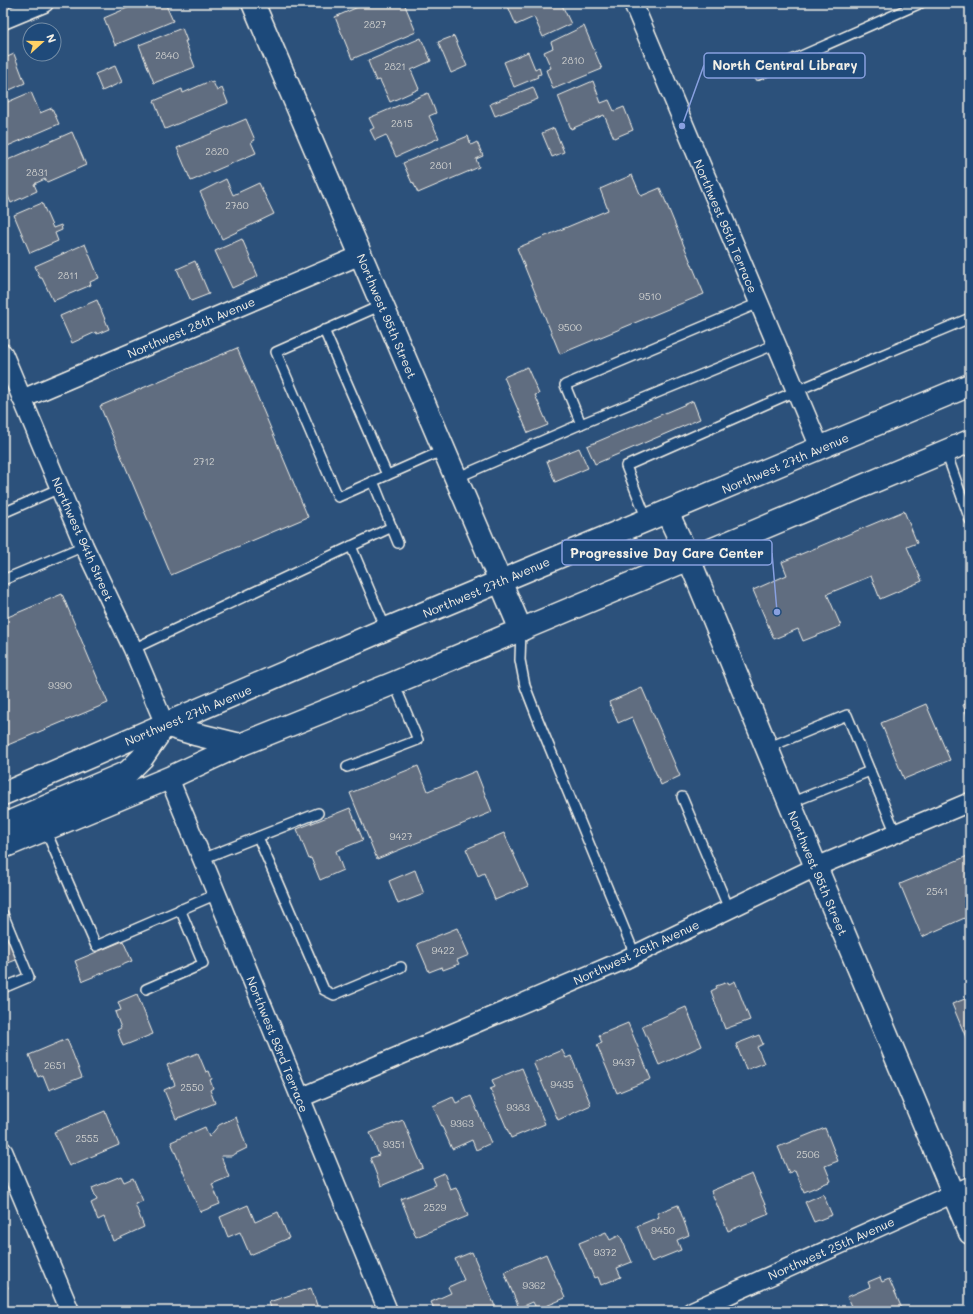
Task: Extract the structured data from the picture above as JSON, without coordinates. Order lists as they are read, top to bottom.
{
  "streets": {
    "main road": ["Northwest 95th Street", "Northwest 27th Avenue"],
    "street": [
      "Northwest 95th Terrace",
      "Northwest 28th Avenue",
      "Northwest 94th Street",
      "Northwest 26th Avenue",
      "Northwest 93rd Terrace",
      "Northwest 25th Avenue"
    ]
  },
  "crossings": [
    ["Northwest 95th Terrace", "Northwest 27th Avenue"],
    ["Northwest 95th Street", "Northwest 28th Avenue"],
    ["Northwest 95th Street", "Northwest 27th Avenue"],
    ["Northwest 95th Street", "Northwest 26th Avenue"],
    ["Northwest 95th Street", "Northwest 25th Avenue"],
    ["Northwest 28th Avenue", "Northwest 94th Street"],
    ["Northwest 27th Avenue", "Northwest 94th Street"],
    ["Northwest 26th Avenue", "Northwest 93rd Terrace"]
  ],
  "places": ["North Central Library", "Progressive Day Care Center"],
  "house_numbers": [
    "2827",
    "2840",
    "2810",
    "2821",
    "2815",
    "2820",
    "2801",
    "2831",
    "2780",
    "2811",
    "9510",
    "9500",
    "2712",
    "9390",
    "9427",
    "2541",
    "9422",
    "9437",
    "2651",
    "9435",
    "2550",
    "9383",
    "9363",
    "2555",
    "9351",
    "2506",
    "2529",
    "9450",
    "9372",
    "9362"
  ],
  "north": "right"
}
